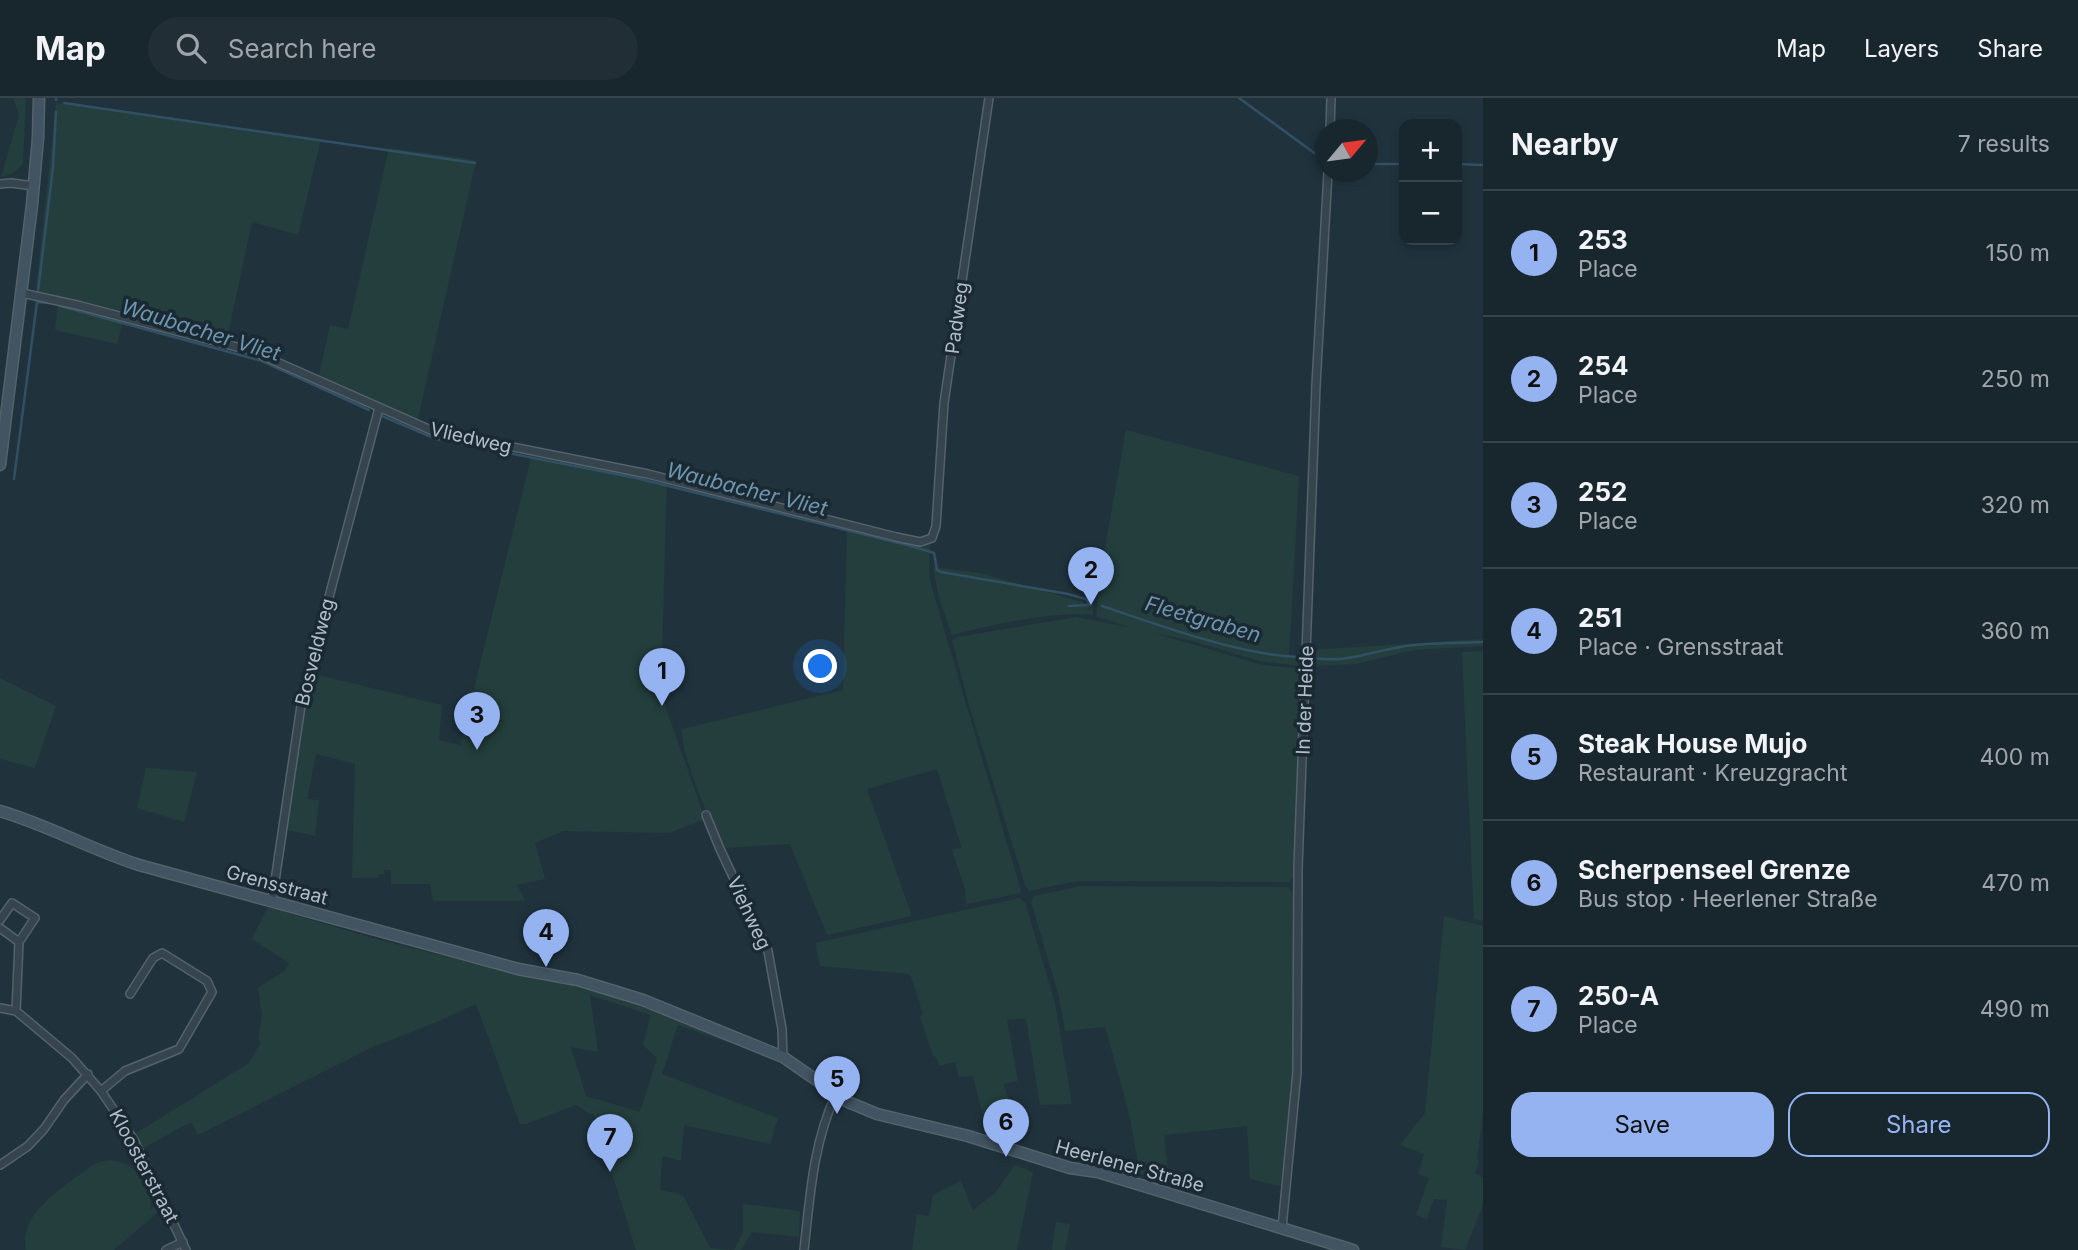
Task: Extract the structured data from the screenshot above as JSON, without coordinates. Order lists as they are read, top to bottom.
{
  "streets": {
    "main road": ["Grensstraat", "Heerlener Straße"],
    "street": [
      "Padweg",
      "Vliedweg",
      "Bosveldweg",
      "In der Heide",
      "Viehweg",
      "Kloosterstraat"
    ]
  },
  "crossings": [
    ["Padweg", "Vliedweg"],
    ["Vliedweg", "Bosveldweg"],
    ["Bosveldweg", "Grensstraat"],
    ["In der Heide", "Heerlener Straße"],
    ["Grensstraat", "Heerlener Straße"],
    ["Viehweg", "Heerlener Straße"]
  ],
  "water": ["Waubacher Vliet", "Fleetgraben"],
  "north": "top right",
  "page": {
    "header": "Map",
    "search": "Search here",
    "nav": ["Map", "Layers", "Share"],
    "heading": ["Nearby", "7 results"],
    "map_buttons": ["+", "−"],
    "list": [
      {
        "mark": "1",
        "name": "253",
        "note": "Place",
        "value": "150 m"
      },
      {
        "mark": "2",
        "name": "254",
        "note": "Place",
        "value": "250 m"
      },
      {
        "mark": "3",
        "name": "252",
        "note": "Place",
        "value": "320 m"
      },
      {
        "mark": "4",
        "name": "251",
        "note": "Place · Grensstraat",
        "value": "360 m"
      },
      {
        "mark": "5",
        "name": "Steak House Mujo",
        "note": "Restaurant · Kreuzgracht",
        "value": "400 m"
      },
      {
        "mark": "6",
        "name": "Scherpenseel Grenze",
        "note": "Bus stop · Heerlener Straße",
        "value": "470 m"
      },
      {
        "mark": "7",
        "name": "250-A",
        "note": "Place",
        "value": "490 m"
      }
    ],
    "pins": [
      "2",
      "1",
      "3",
      "4",
      "5",
      "6",
      "7"
    ],
    "buttons": ["Save", "Share"]
  }
}
